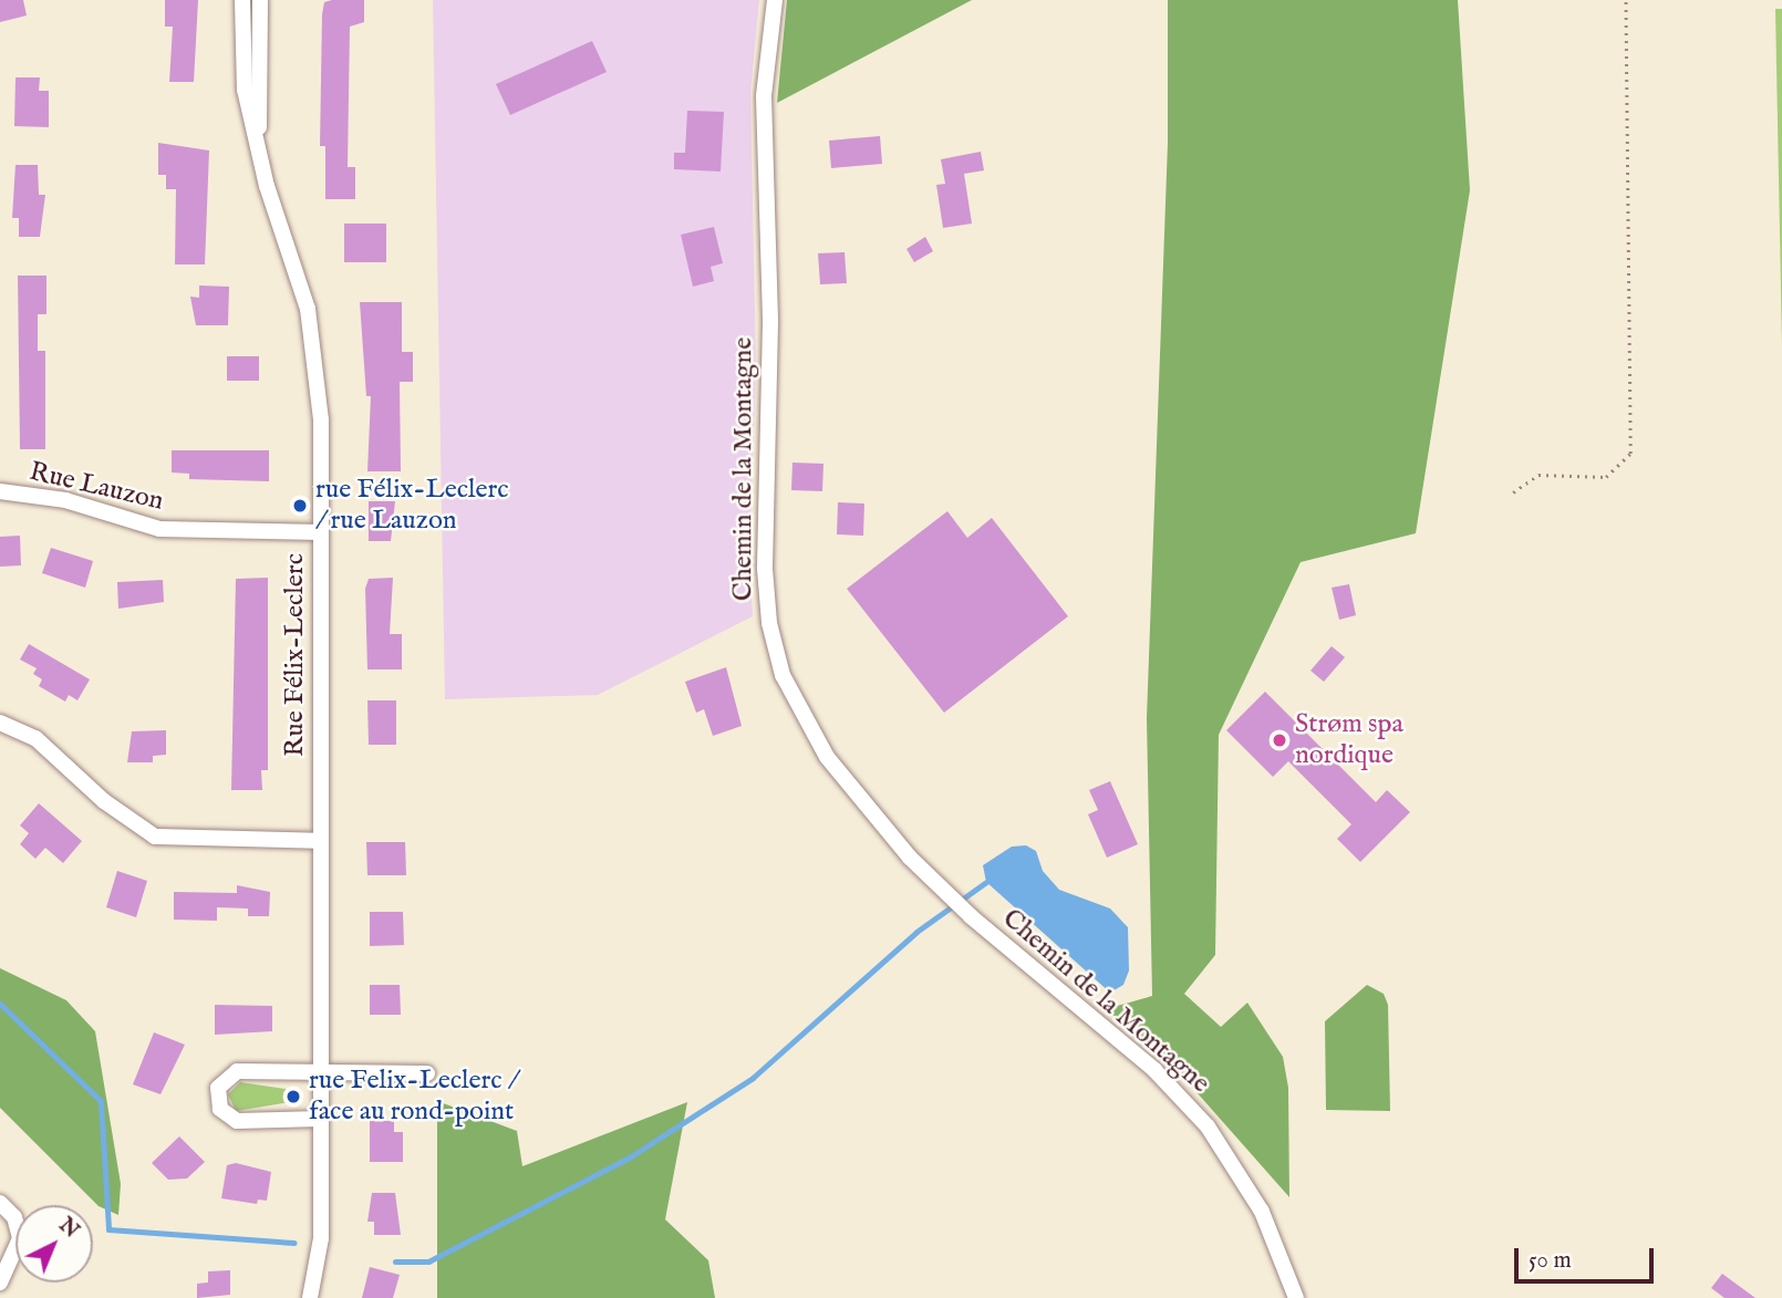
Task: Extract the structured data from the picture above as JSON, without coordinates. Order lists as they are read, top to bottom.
{
  "streets": {
    "street": ["Chemin de la Montagne", "Rue Lauzon", "Rue Félix-Leclerc"]
  },
  "crossings": [
    ["Rue Lauzon", "Rue Félix-Leclerc"]
  ],
  "places": ["rue Félix-Leclerc / rue Lauzon", "Strøm spa nordique", "rue Felix-Leclerc / face au rond-point"],
  "scale_bar": "50 m",
  "north": "top right"
}
